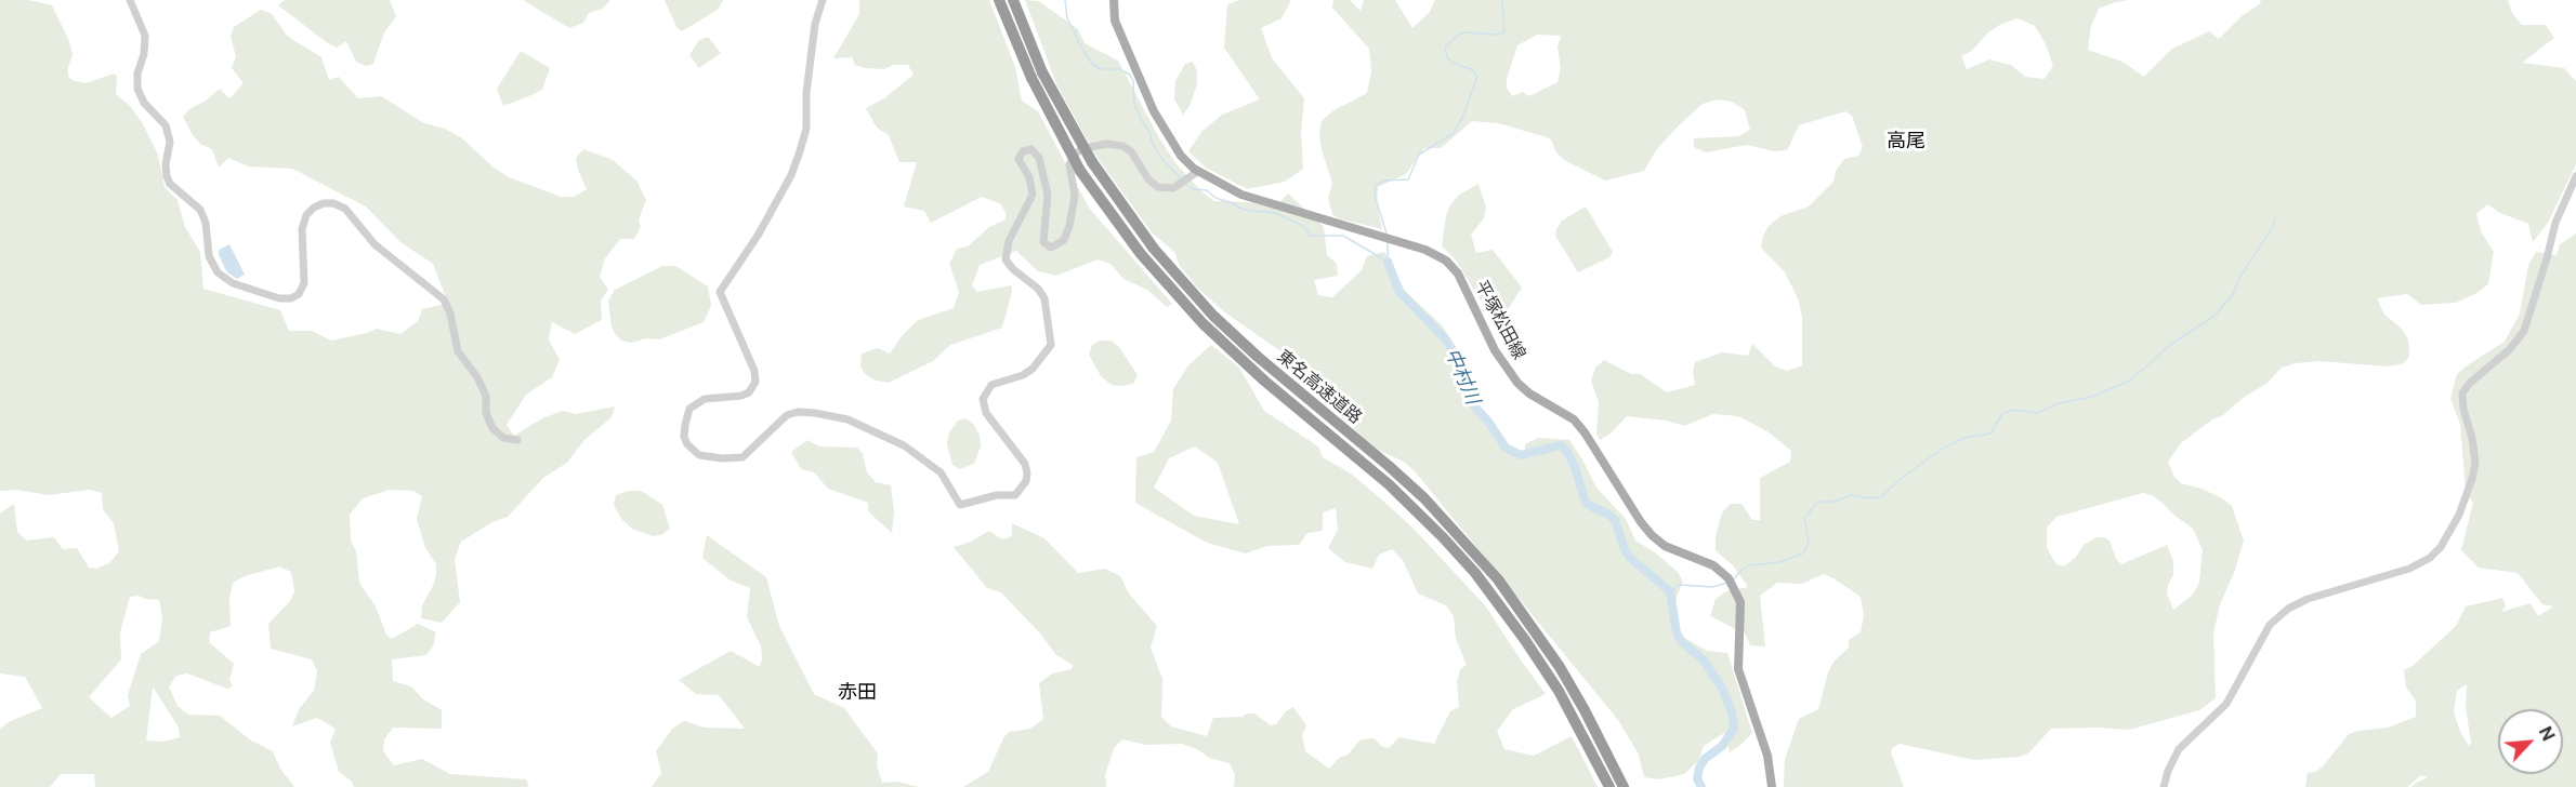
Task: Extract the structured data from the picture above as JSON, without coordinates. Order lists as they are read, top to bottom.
{
  "streets": {
    "highway": ["東名高速道路"],
    "main road": ["平塚松田線"]
  },
  "districts": ["高尾", "赤田"],
  "water": ["中村川"],
  "north": "top right"
}
